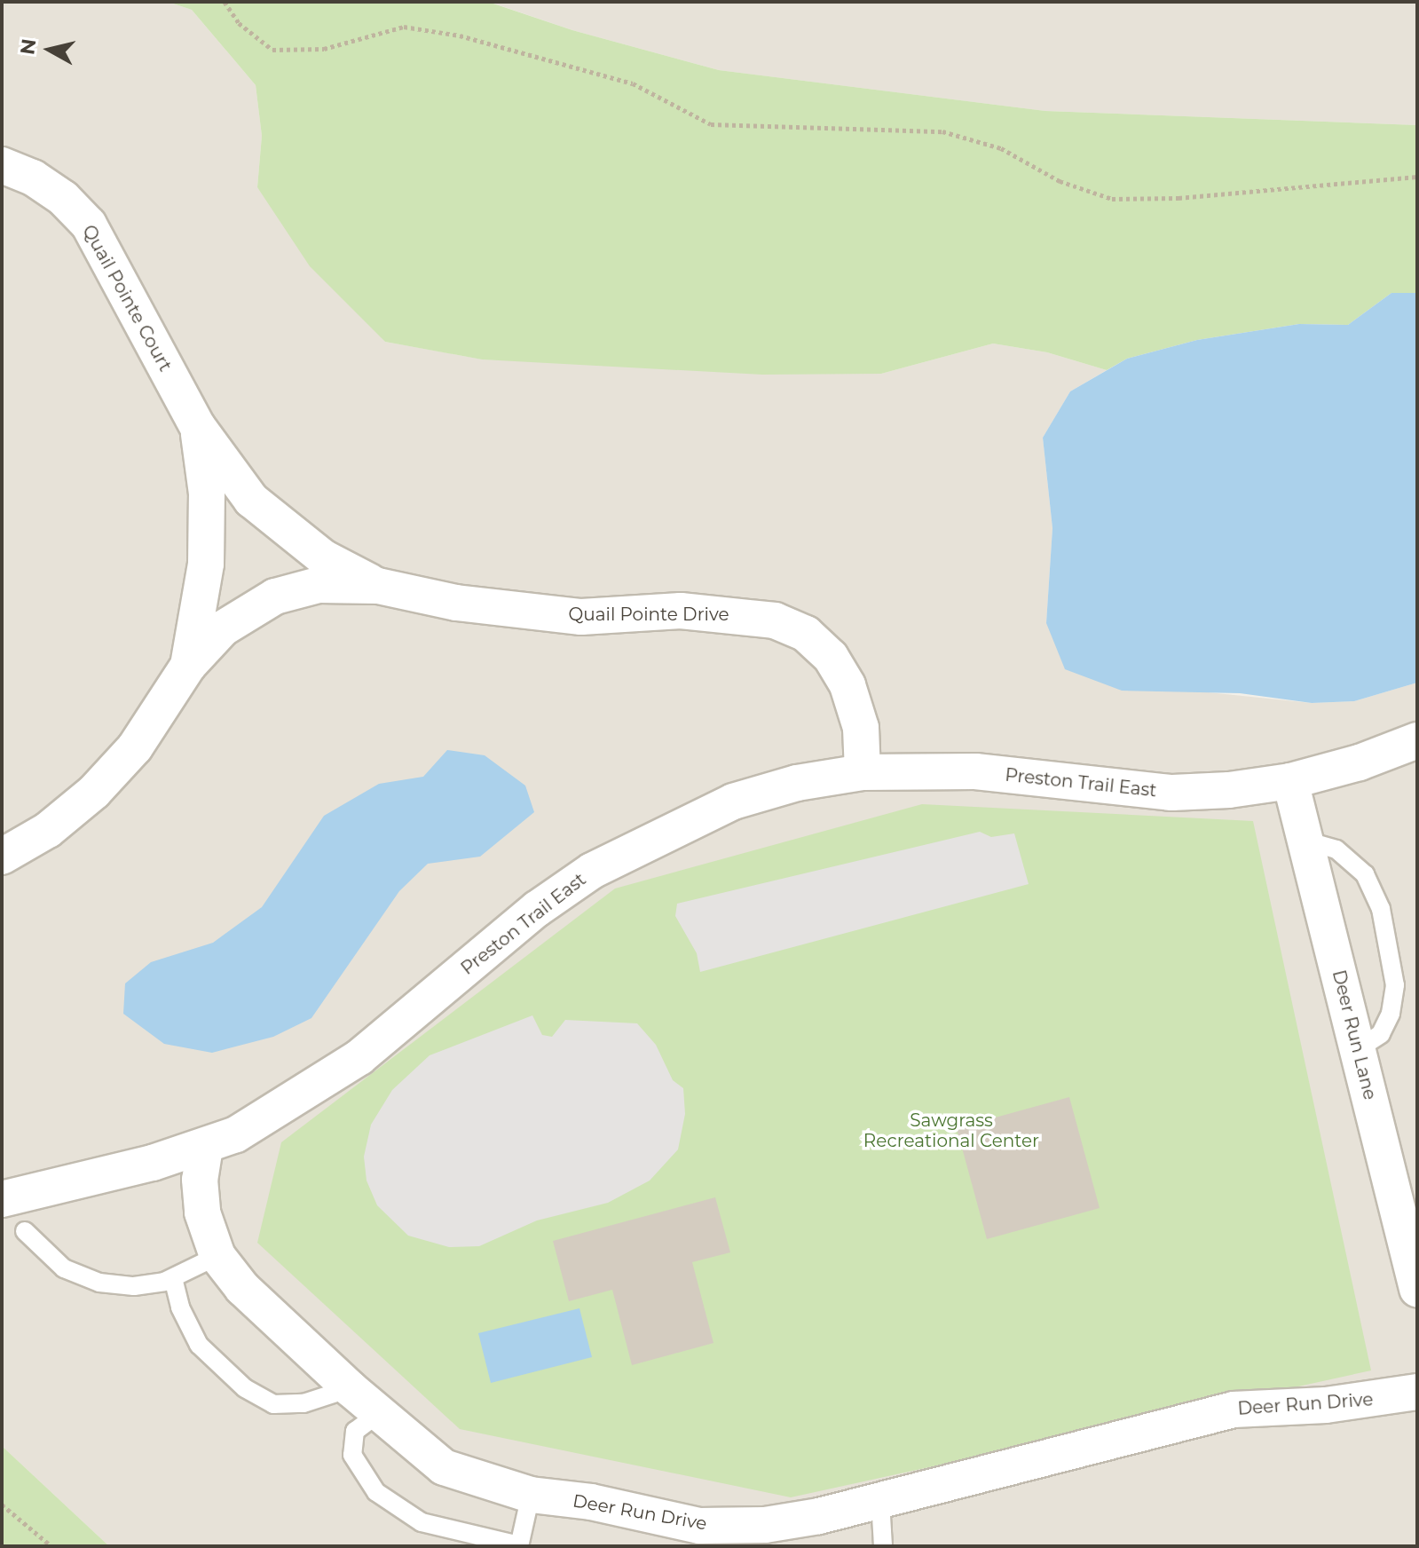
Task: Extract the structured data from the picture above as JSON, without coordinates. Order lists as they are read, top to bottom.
{
  "streets": {
    "street": [
      "Quail Pointe Court",
      "Quail Pointe Drive",
      "Preston Trail East",
      "Deer Run Lane",
      "Deer Run Drive"
    ]
  },
  "crossings": [
    ["Quail Pointe Court", "Quail Pointe Drive"],
    ["Quail Pointe Drive", "Preston Trail East"],
    ["Preston Trail East", "Deer Run Lane"],
    ["Preston Trail East", "Deer Run Drive"]
  ],
  "parks": ["Sawgrass Recreational Center"],
  "north": "left"
}
